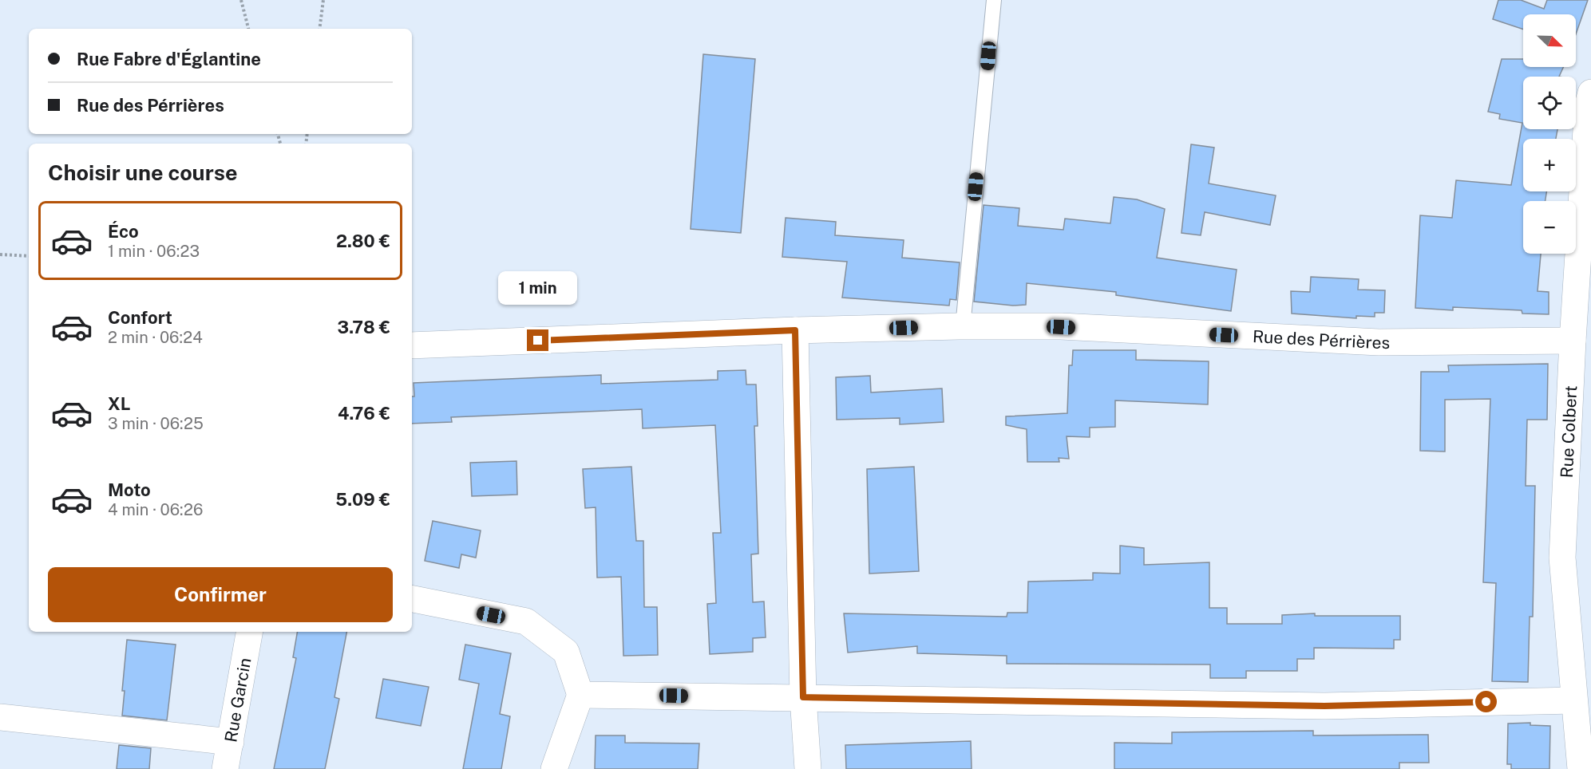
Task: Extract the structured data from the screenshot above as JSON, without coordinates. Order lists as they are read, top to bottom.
{
  "streets": {
    "street": ["Rue des Pérrières", "Rue Colbert", "Rue Garcin"]
  },
  "crossings": [
    ["Rue des Pérrières", "Rue Colbert"]
  ],
  "north": "bottom right",
  "page": {
    "map_buttons": ["+", "−"],
    "banner": ["Rue Fabre d'Églantine", "Rue des Pérrières"],
    "heading": "Choisir une course",
    "list": [
      {
        "name": "Éco",
        "note": "1 min · 06:23",
        "value": "2.80 €"
      },
      {
        "name": "Confort",
        "note": "2 min · 06:24",
        "value": "3.78 €"
      },
      {
        "name": "XL",
        "note": "3 min · 06:25",
        "value": "4.76 €"
      },
      {
        "name": "Moto",
        "note": "4 min · 06:26",
        "value": "5.09 €"
      }
    ],
    "bubble": "1 min",
    "buttons": "Confirmer"
  }
}
